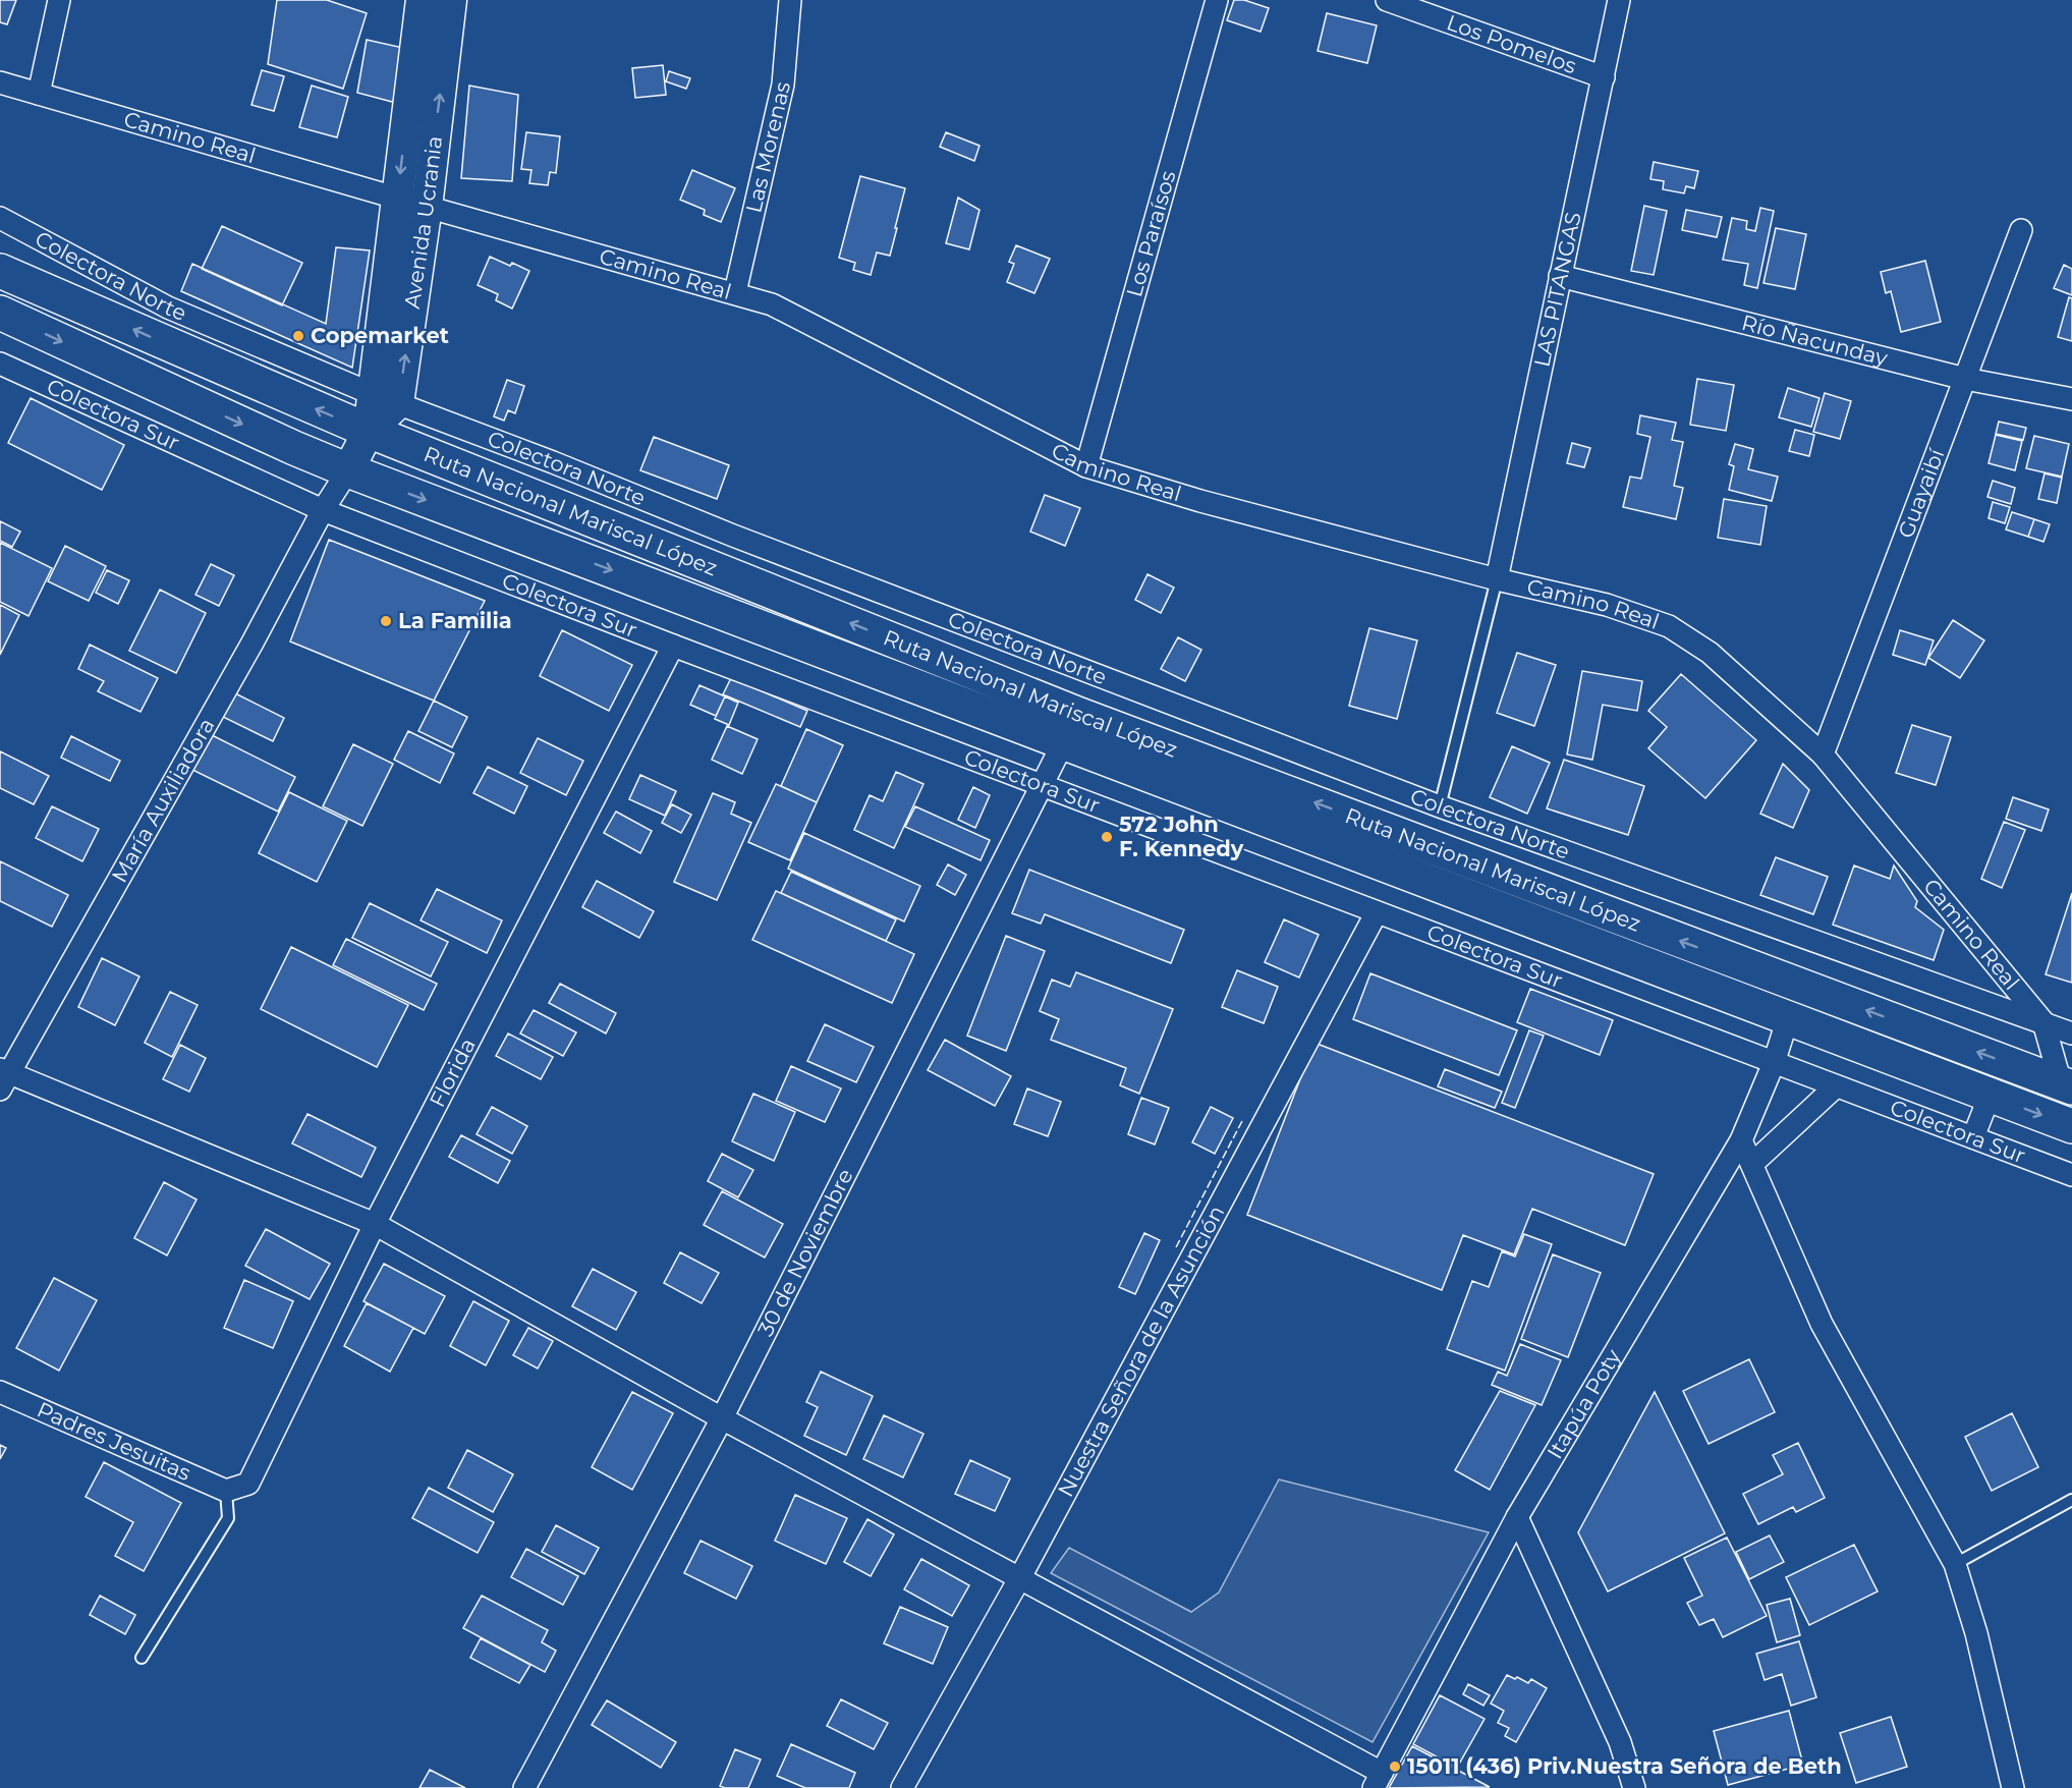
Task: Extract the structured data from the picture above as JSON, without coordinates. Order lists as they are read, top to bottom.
{
  "streets": {
    "highway": ["Ruta Nacional Mariscal López"],
    "main road": ["Avenida Ucrania"],
    "street": [
      "Los Pomelos",
      "Camino Real",
      "Las Morenas",
      "Los Paraísos",
      "Colectora Norte",
      "LAS PITANGAS",
      "Río Ñacunday",
      "Colectora Sur",
      "Guayaibí",
      "María Auxiliadora",
      "Florida",
      "30 de Noviembre",
      "Nuestra Señora de la Asunción",
      "Itapúa Poty",
      "Padres Jesuitas"
    ]
  },
  "crossings": [
    ["Los Pomelos", "LAS PITANGAS"],
    ["Camino Real", "Las Morenas"],
    ["Camino Real", "Avenida Ucrania"],
    ["Camino Real", "Los Paraísos"],
    ["Camino Real", "Colectora Norte"],
    ["Camino Real", "LAS PITANGAS"],
    ["Camino Real", "Guayaibí"],
    ["Camino Real", "Ruta Nacional Mariscal López"],
    ["Avenida Ucrania", "Colectora Norte"],
    ["LAS PITANGAS", "Río Ñacunday"],
    ["Río Ñacunday", "Guayaibí"],
    ["Colectora Sur", "María Auxiliadora"],
    ["Colectora Sur", "Florida"],
    ["Colectora Sur", "30 de Noviembre"],
    ["Colectora Sur", "Nuestra Señora de la Asunción"],
    ["Colectora Sur", "Itapúa Poty"],
    ["Ruta Nacional Mariscal López", "30 de Noviembre"],
    ["Ruta Nacional Mariscal López", "Itapúa Poty"],
    ["Florida", "Padres Jesuitas"]
  ],
  "places": [
    "Copemarket",
    "La Familia",
    "572 John F. Kennedy",
    "15011 (436) Priv.Nuestra Señora de Beth"
  ]
}
